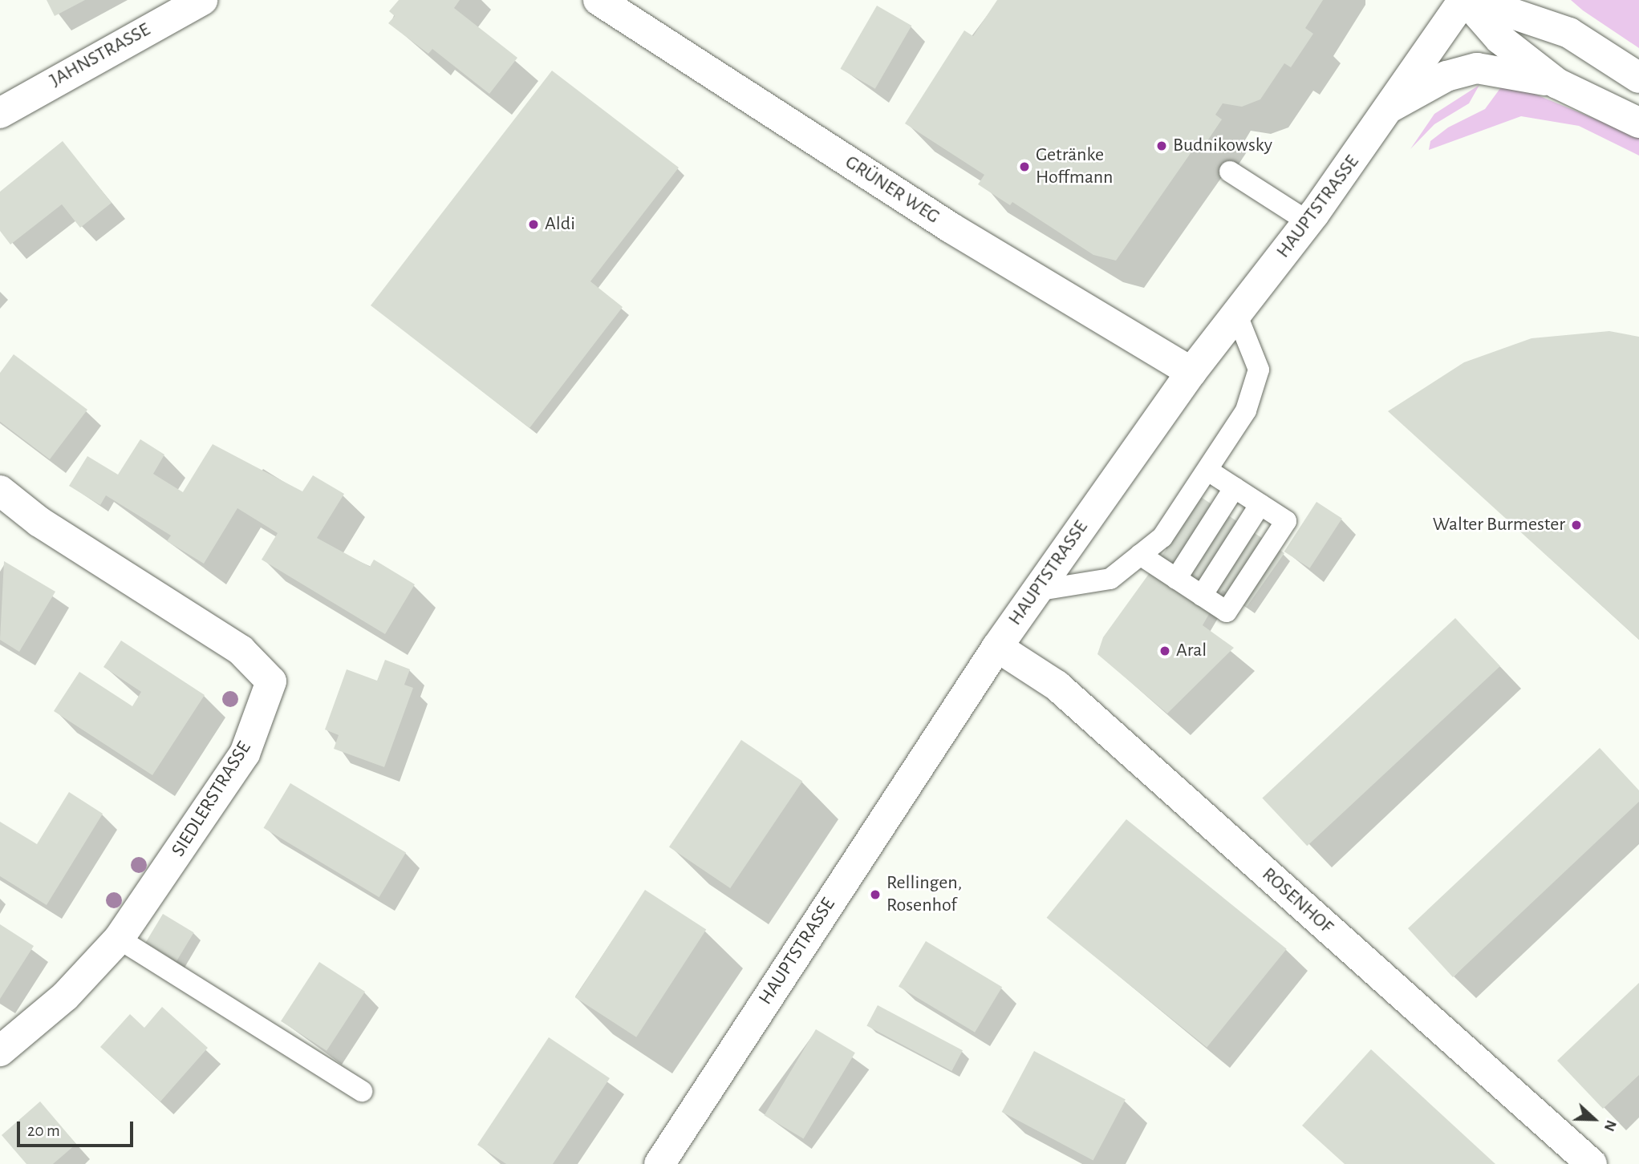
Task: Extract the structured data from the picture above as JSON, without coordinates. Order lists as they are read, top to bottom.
{
  "streets": {
    "main road": [
      "JAHNSTRASSE",
      "GRÜNER WEG",
      "HAUPTSTRASSE",
      "SIEDLERSTRASSE",
      "ROSENHOF"
    ]
  },
  "crossings": [
    ["GRÜNER WEG", "HAUPTSTRASSE"],
    ["HAUPTSTRASSE", "ROSENHOF"]
  ],
  "places": [
    "Budnikowsky",
    "Getränke Hoffmann",
    "Aldi",
    "Walter Burmester",
    "Aral",
    "Rellingen, Rosenhof"
  ],
  "scale_bar": "20 m",
  "north": "right"
}
